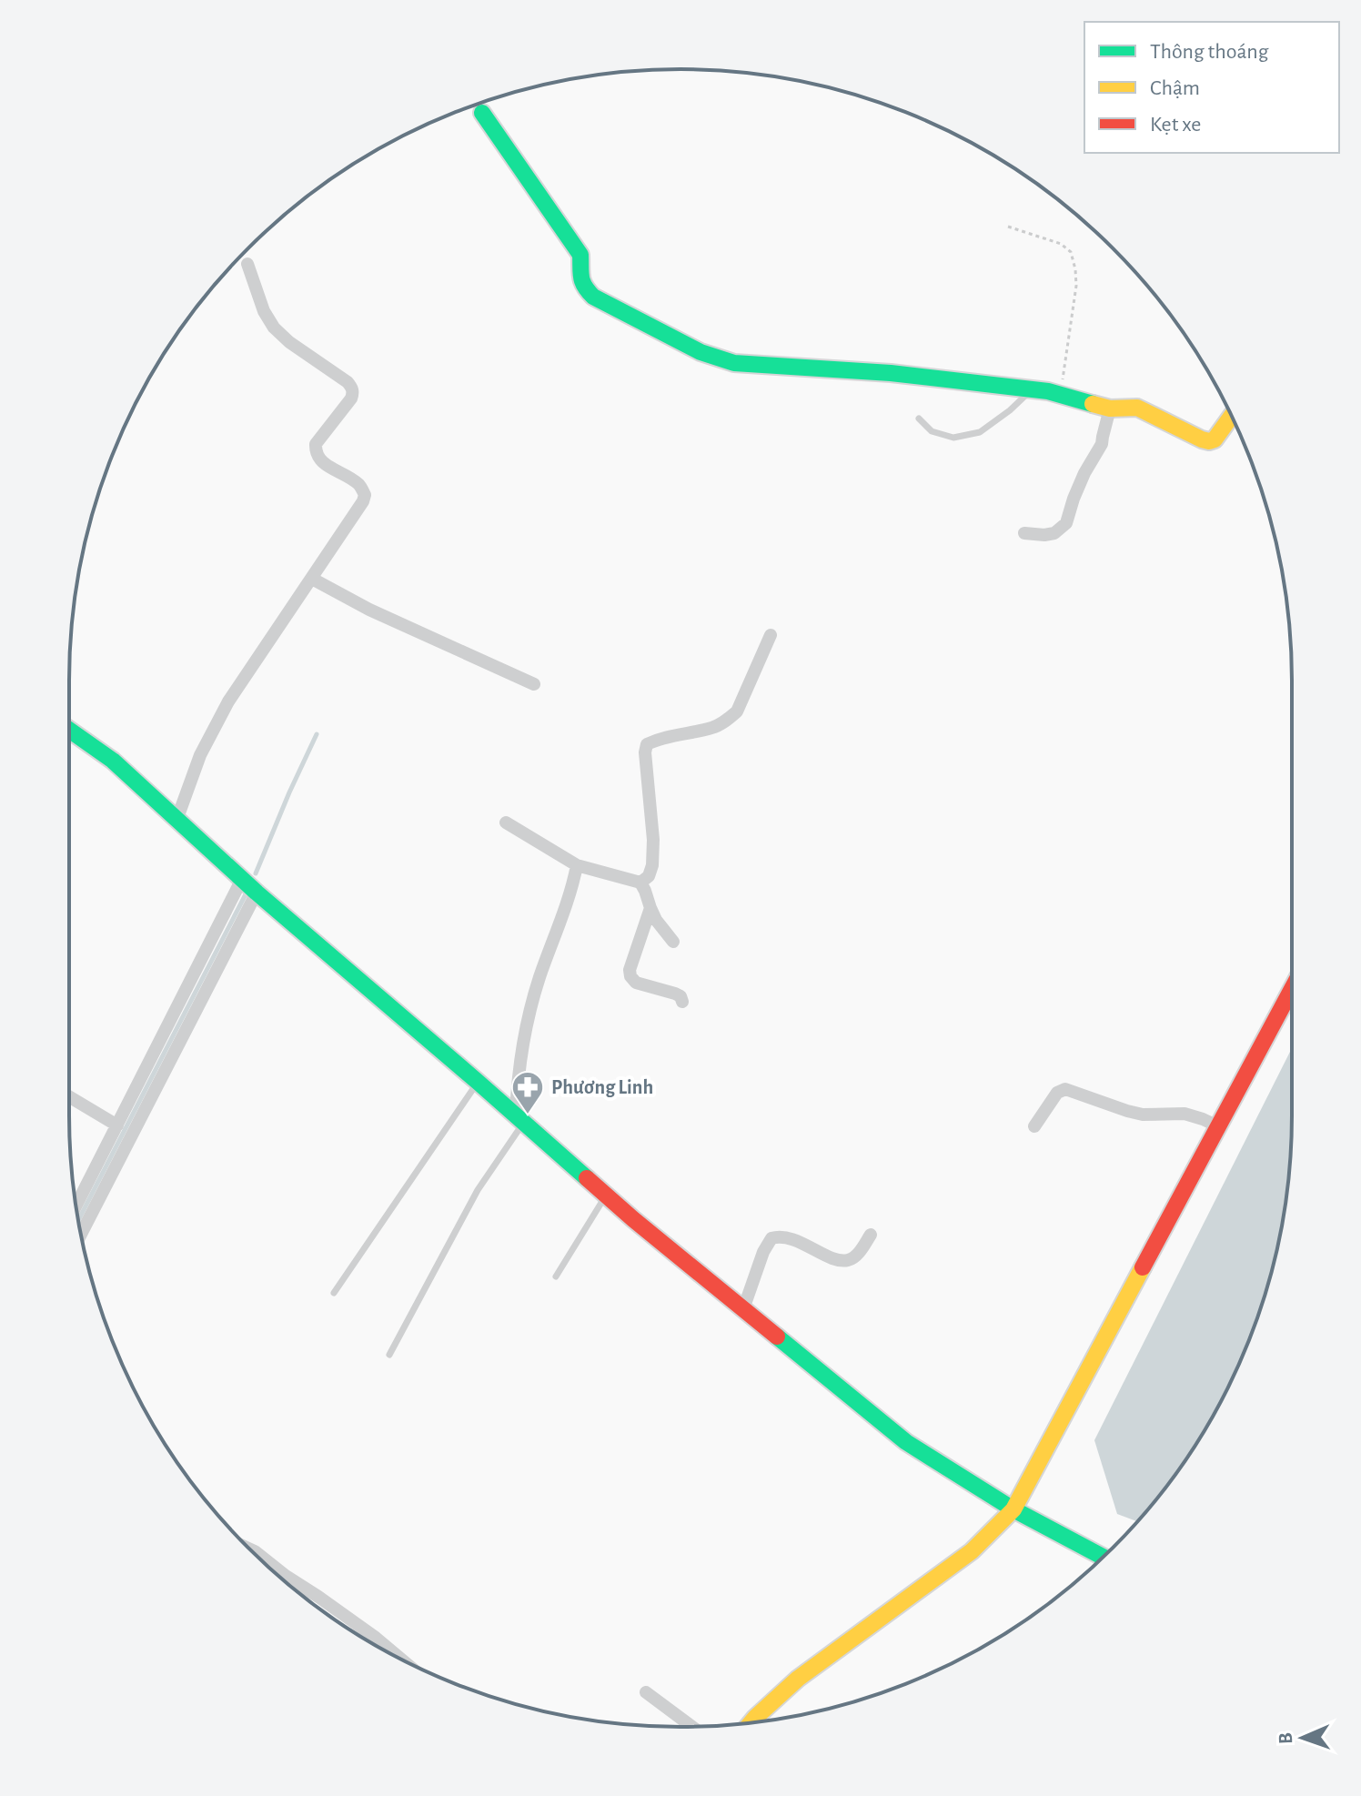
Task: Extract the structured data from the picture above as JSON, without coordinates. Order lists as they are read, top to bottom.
{
  "places": {
    "pharmacy": ["Phương Linh"]
  },
  "legend": ["Thông thoáng", "Chậm", "Kẹt xe"],
  "north": "left"
}
